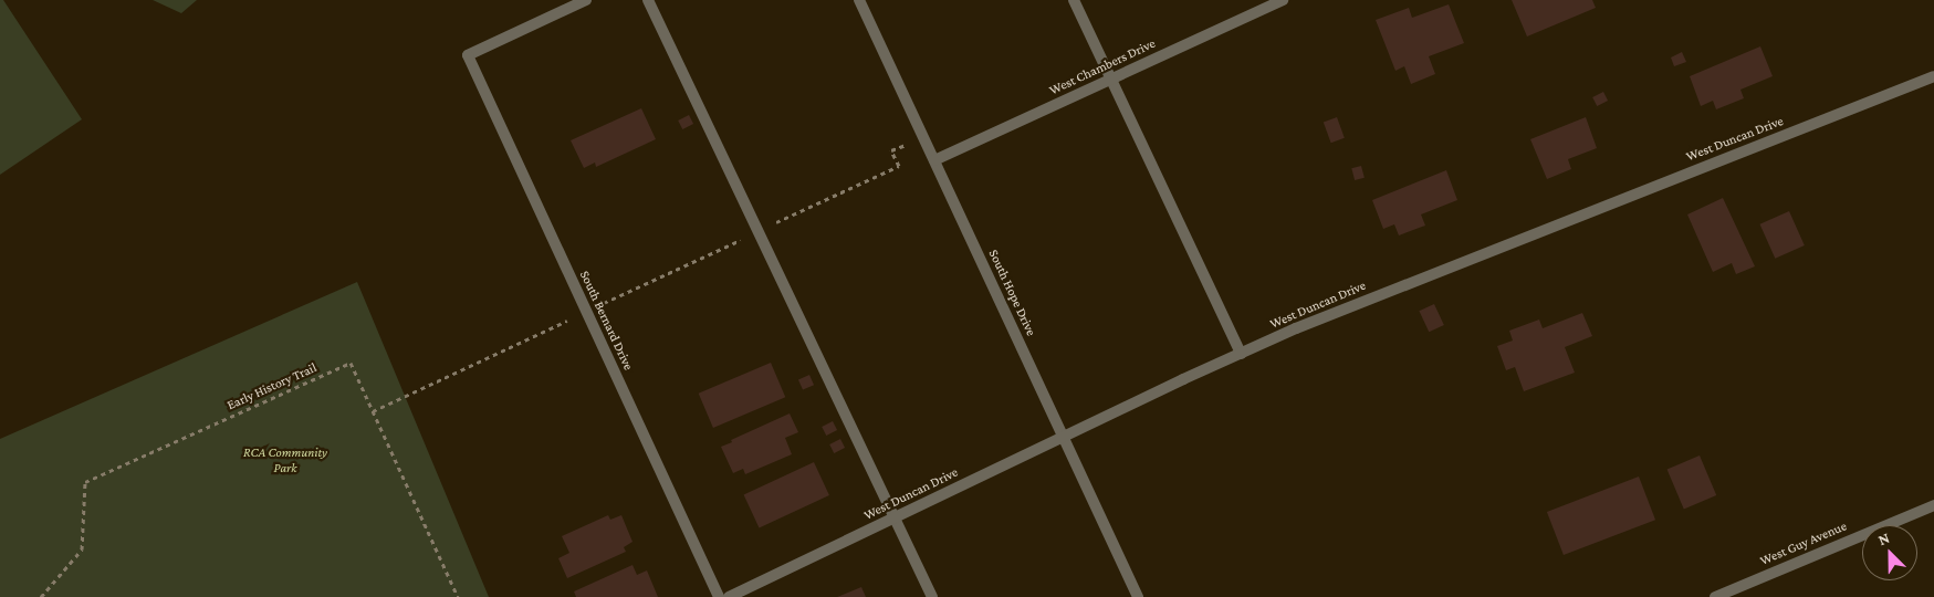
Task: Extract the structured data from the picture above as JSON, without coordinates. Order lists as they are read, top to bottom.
{
  "streets": {
    "street": [
      "West Chambers Drive",
      "West Duncan Drive",
      "South Hope Drive",
      "South Bernard Drive",
      "West Guy Avenue"
    ],
    "path": ["Early History Trail"]
  },
  "crossings": [
    ["West Chambers Drive", "South Hope Drive"],
    ["West Duncan Drive", "South Hope Drive"]
  ],
  "parks": ["RCA Community Park"],
  "north": "top left"
}
